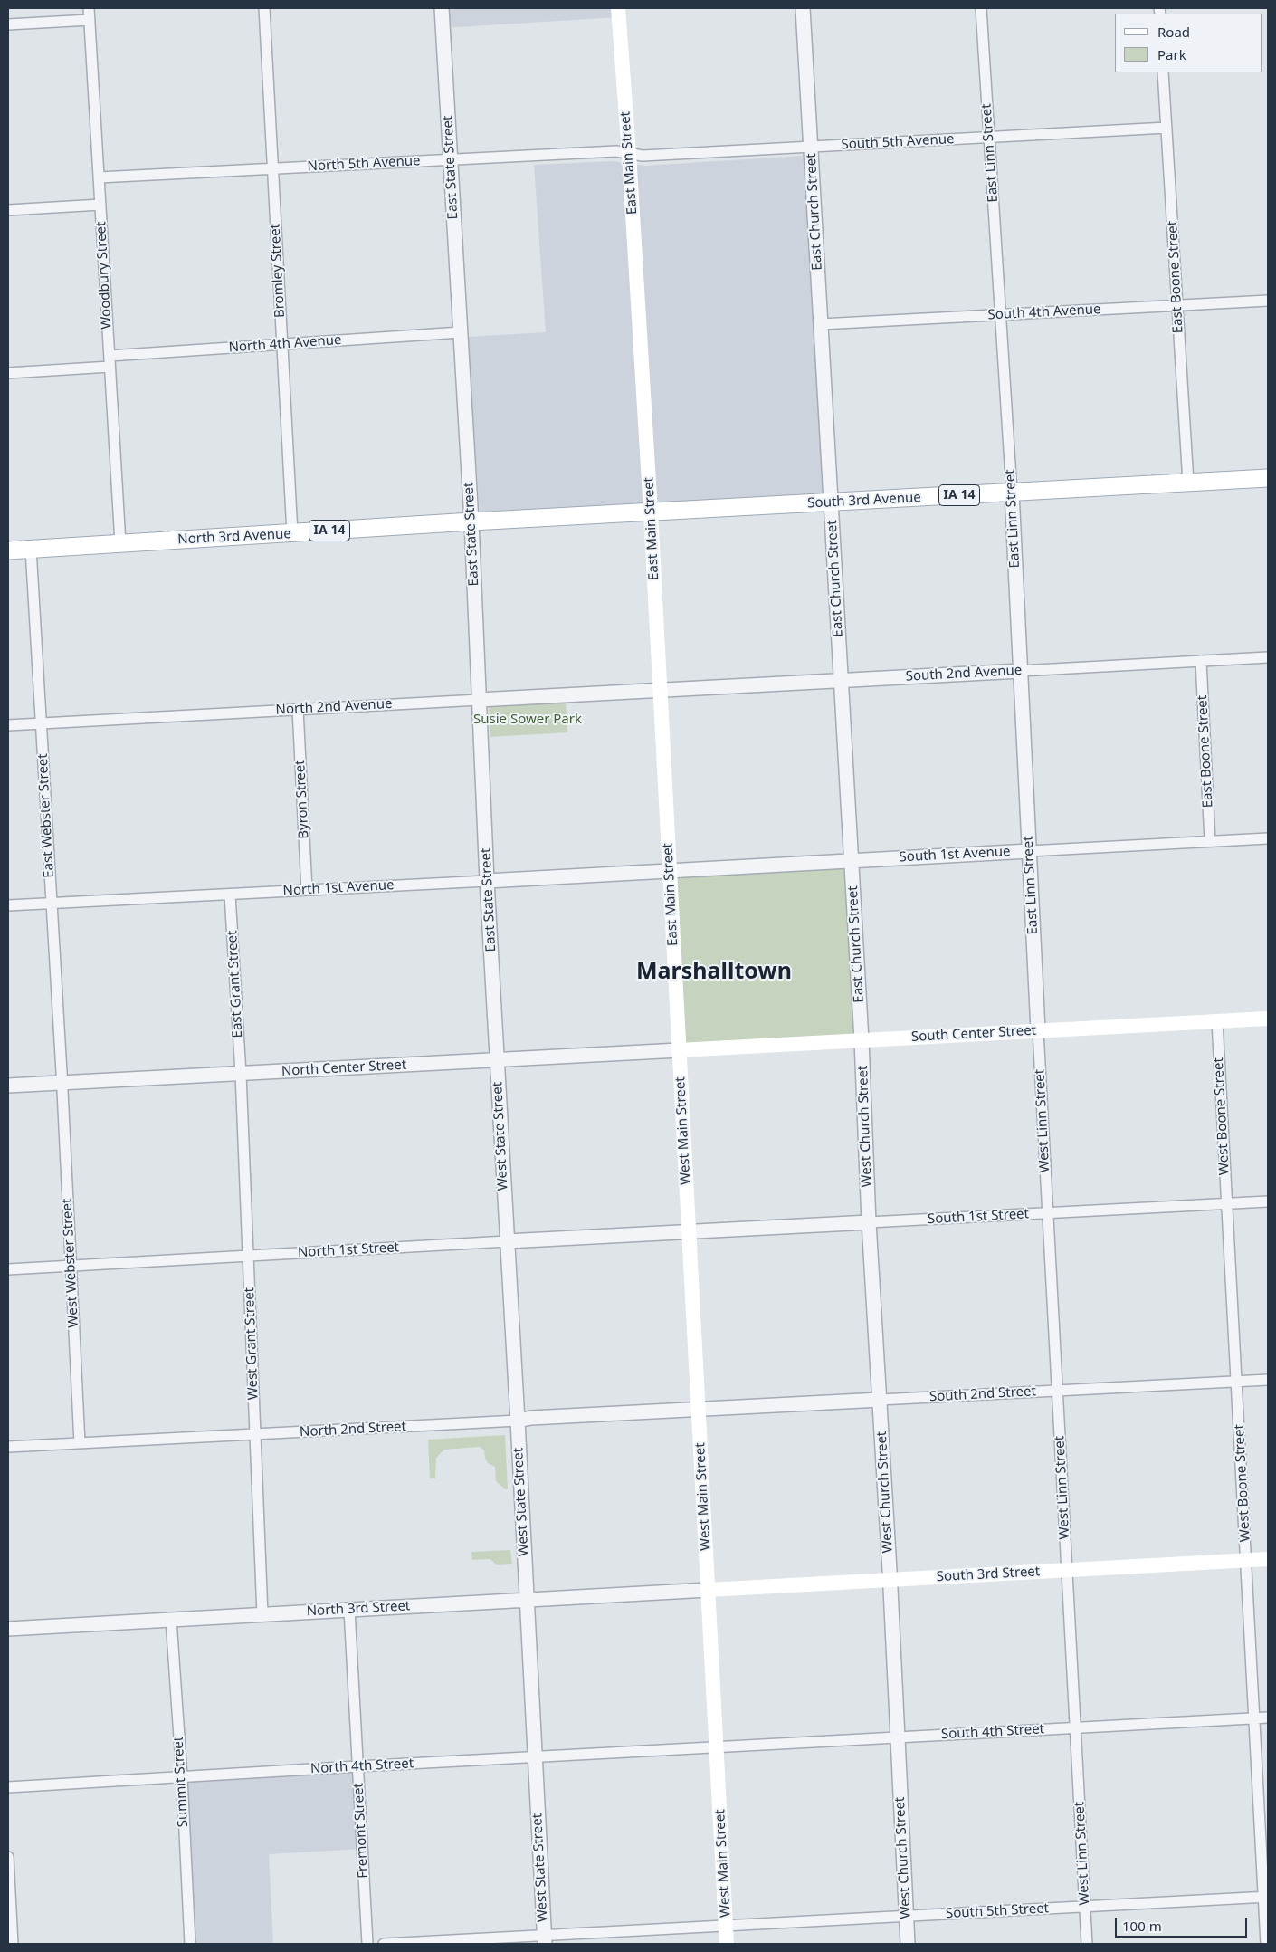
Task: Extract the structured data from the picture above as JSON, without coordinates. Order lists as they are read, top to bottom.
{
  "streets": {
    "main road": [
      "East Main Street",
      "IA 14",
      "South 3rd Avenue",
      "North 3rd Avenue",
      "South Center Street",
      "West Main Street",
      "South 3rd Street"
    ],
    "street": [
      "South 5th Avenue",
      "East Linn Street",
      "North 5th Avenue",
      "East State Street",
      "East Church Street",
      "Bromley Street",
      "Woodbury Street",
      "East Boone Street",
      "South 4th Avenue",
      "North 4th Avenue",
      "South 2nd Avenue",
      "North 2nd Avenue",
      "Byron Street",
      "East Webster Street",
      "South 1st Avenue",
      "North 1st Avenue",
      "East Grant Street",
      "North Center Street",
      "West Boone Street",
      "West Linn Street",
      "West Church Street",
      "West State Street",
      "South 1st Street",
      "North 1st Street",
      "West Webster Street",
      "West Grant Street",
      "South 2nd Street",
      "North 2nd Street",
      "North 3rd Street",
      "South 4th Street",
      "North 4th Street",
      "Summit Street",
      "Fremont Street",
      "South 5th Street"
    ]
  },
  "crossings": [
    ["South 5th Avenue", "East Linn Street"],
    ["South 5th Avenue", "East Main Street"],
    ["South 5th Avenue", "North 5th Avenue"],
    ["South 5th Avenue", "East Church Street"],
    ["South 5th Avenue", "East Boone Street"],
    ["East Linn Street", "South 4th Avenue"],
    ["East Linn Street", "South 3rd Avenue"],
    ["East Linn Street", "South 2nd Avenue"],
    ["East Linn Street", "South 1st Avenue"],
    ["East Linn Street", "South Center Street"],
    ["East Linn Street", "West Linn Street"],
    ["East Main Street", "North 5th Avenue"],
    ["East Main Street", "South 3rd Avenue"],
    ["East Main Street", "North 3rd Avenue"],
    ["East Main Street", "South 2nd Avenue"],
    ["East Main Street", "North 2nd Avenue"],
    ["East Main Street", "South 1st Avenue"],
    ["East Main Street", "North 1st Avenue"],
    ["East Main Street", "South Center Street"],
    ["East Main Street", "North Center Street"],
    ["East Main Street", "West Main Street"],
    ["North 5th Avenue", "East State Street"],
    ["North 5th Avenue", "Bromley Street"],
    ["North 5th Avenue", "Woodbury Street"],
    ["East State Street", "North 4th Avenue"],
    ["East State Street", "North 3rd Avenue"],
    ["East State Street", "North 2nd Avenue"],
    ["East State Street", "North 1st Avenue"],
    ["East State Street", "North Center Street"],
    ["East State Street", "West State Street"],
    ["East Church Street", "South 4th Avenue"],
    ["East Church Street", "South 3rd Avenue"],
    ["East Church Street", "South 2nd Avenue"],
    ["East Church Street", "South 1st Avenue"],
    ["East Church Street", "South Center Street"],
    ["East Church Street", "West Church Street"],
    ["Bromley Street", "North 4th Avenue"],
    ["Bromley Street", "North 3rd Avenue"],
    ["Woodbury Street", "North 4th Avenue"],
    ["Woodbury Street", "North 3rd Avenue"],
    ["East Boone Street", "South 4th Avenue"],
    ["East Boone Street", "South 3rd Avenue"],
    ["East Boone Street", "South 2nd Avenue"],
    ["East Boone Street", "South 1st Avenue"],
    ["South 3rd Avenue", "North 3rd Avenue"],
    ["North 3rd Avenue", "East Webster Street"],
    ["South 2nd Avenue", "North 2nd Avenue"],
    ["North 2nd Avenue", "Byron Street"],
    ["North 2nd Avenue", "East Webster Street"],
    ["Byron Street", "North 1st Avenue"],
    ["East Webster Street", "North 1st Avenue"],
    ["East Webster Street", "North Center Street"],
    ["East Webster Street", "West Webster Street"],
    ["South 1st Avenue", "North 1st Avenue"],
    ["North 1st Avenue", "East Grant Street"],
    ["East Grant Street", "North Center Street"],
    ["East Grant Street", "West Grant Street"],
    ["South Center Street", "North Center Street"],
    ["South Center Street", "West Boone Street"],
    ["South Center Street", "West Linn Street"],
    ["South Center Street", "West Church Street"],
    ["South Center Street", "West Main Street"],
    ["North Center Street", "West Main Street"],
    ["North Center Street", "West State Street"],
    ["North Center Street", "West Webster Street"],
    ["North Center Street", "West Grant Street"],
    ["West Boone Street", "South 1st Street"],
    ["West Boone Street", "South 2nd Street"],
    ["West Boone Street", "South 3rd Street"],
    ["West Boone Street", "South 4th Street"],
    ["West Boone Street", "South 5th Street"],
    ["West Linn Street", "South 1st Street"],
    ["West Linn Street", "South 2nd Street"],
    ["West Linn Street", "South 3rd Street"],
    ["West Linn Street", "South 4th Street"],
    ["West Linn Street", "South 5th Street"],
    ["West Church Street", "South 1st Street"],
    ["West Church Street", "South 2nd Street"],
    ["West Church Street", "South 3rd Street"],
    ["West Church Street", "South 4th Street"],
    ["West Church Street", "South 5th Street"],
    ["West Main Street", "South 1st Street"],
    ["West Main Street", "North 1st Street"],
    ["West Main Street", "South 2nd Street"],
    ["West Main Street", "North 2nd Street"],
    ["West Main Street", "South 3rd Street"],
    ["West Main Street", "North 3rd Street"],
    ["West Main Street", "South 4th Street"],
    ["West Main Street", "North 4th Street"],
    ["West Main Street", "South 5th Street"],
    ["West State Street", "North 1st Street"],
    ["West State Street", "North 2nd Street"],
    ["West State Street", "North 3rd Street"],
    ["West State Street", "North 4th Street"],
    ["West State Street", "South 5th Street"],
    ["South 1st Street", "North 1st Street"],
    ["North 1st Street", "West Webster Street"],
    ["North 1st Street", "West Grant Street"],
    ["West Webster Street", "North 2nd Street"],
    ["West Grant Street", "North 2nd Street"],
    ["West Grant Street", "North 3rd Street"],
    ["South 2nd Street", "North 2nd Street"],
    ["South 3rd Street", "North 3rd Street"],
    ["North 3rd Street", "Summit Street"],
    ["North 3rd Street", "Fremont Street"],
    ["South 4th Street", "North 4th Street"],
    ["North 4th Street", "Summit Street"],
    ["North 4th Street", "Fremont Street"]
  ],
  "districts": ["Marshalltown"],
  "parks": ["Susie Sower Park"],
  "legend": ["Road", "Park"],
  "scale_bar": "100 m"
}
